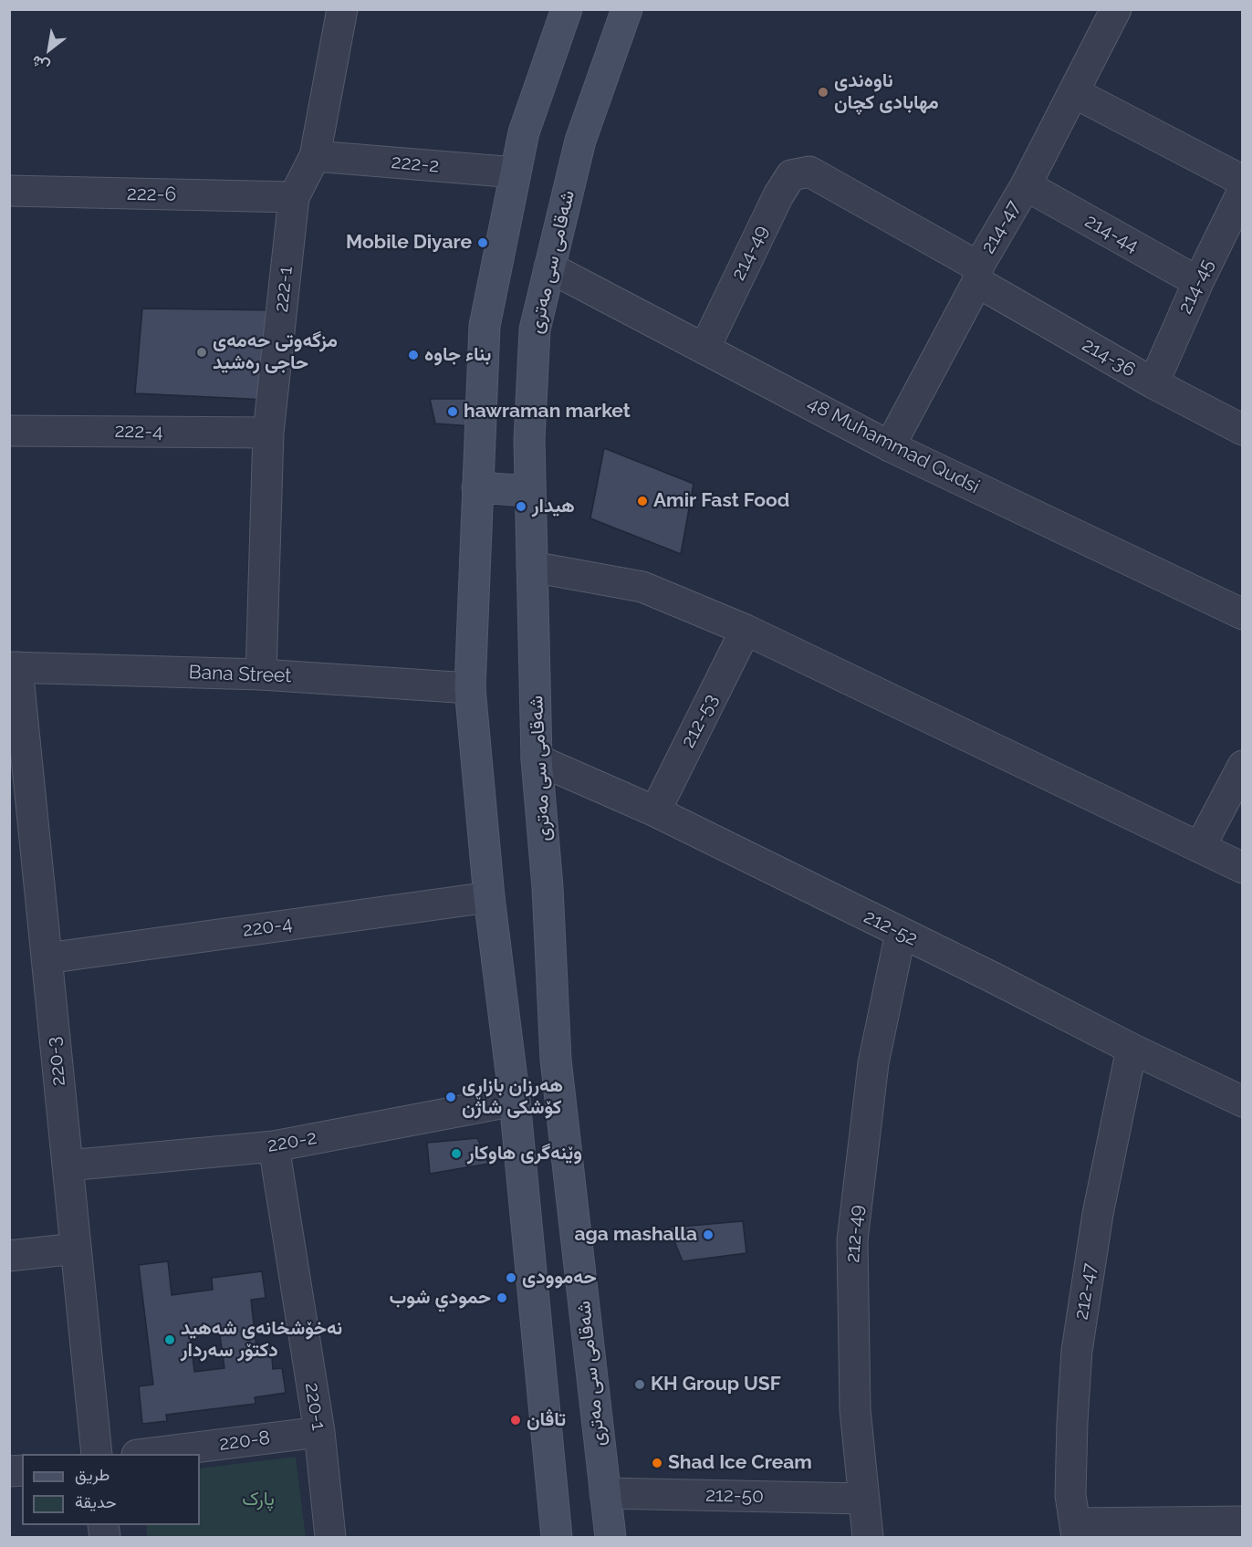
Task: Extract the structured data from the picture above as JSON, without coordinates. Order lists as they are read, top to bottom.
{
  "streets": {
    "main road": ["شەقامی سی مەتری"],
    "street": [
      "222-2",
      "222-6",
      "214-47",
      "214-44",
      "214-49",
      "214-45",
      "222-1",
      "214-36",
      "222-4",
      "48 Muhammad Qudsi",
      "Bana Street",
      "212-53",
      "220-4",
      "212-52",
      "220-3",
      "220-2",
      "212-49",
      "212-47",
      "220-1",
      "220-8",
      "212-50"
    ]
  },
  "crossings": [
    ["222-2", "222-1"],
    ["222-6", "222-1"],
    ["214-47", "214-44"],
    ["214-47", "214-36"],
    ["214-47", "48 Muhammad Qudsi"],
    ["214-44", "214-45"],
    ["214-49", "214-36"],
    ["214-49", "48 Muhammad Qudsi"],
    ["شەقامی سی مەتری", "48 Muhammad Qudsi"],
    ["شەقامی سی مەتری", "212-52"],
    ["شەقامی سی مەتری", "212-50"],
    ["214-45", "214-36"],
    ["222-1", "222-4"],
    ["222-1", "Bana Street"],
    ["Bana Street", "220-3"],
    ["212-53", "212-52"],
    ["220-4", "220-3"],
    ["212-52", "212-49"],
    ["212-52", "212-47"],
    ["220-3", "220-2"],
    ["220-2", "220-1"],
    ["212-49", "212-50"],
    ["220-1", "220-8"]
  ],
  "parks": ["پارک"],
  "places": [
    "ناوەندی مهابادی کچان",
    "Mobile Diyare",
    "مزگەوتی حەمەی حاجی رەشید",
    "بناء جاوە",
    "hawraman market",
    "Amir Fast Food",
    "هيدار",
    "ھەرزان بازاڕی كۆشكی شاژن",
    "وێنەگری هاوکار",
    "aga mashalla",
    "حەموودی",
    "حمودي شوب",
    "نەخۆشخانەی شەهید دکتۆر سەردار",
    "KH Group USF",
    "تاڤان",
    "Shad Ice Cream"
  ],
  "legend": ["طريق", "حديقة"],
  "north": "bottom left"
}
